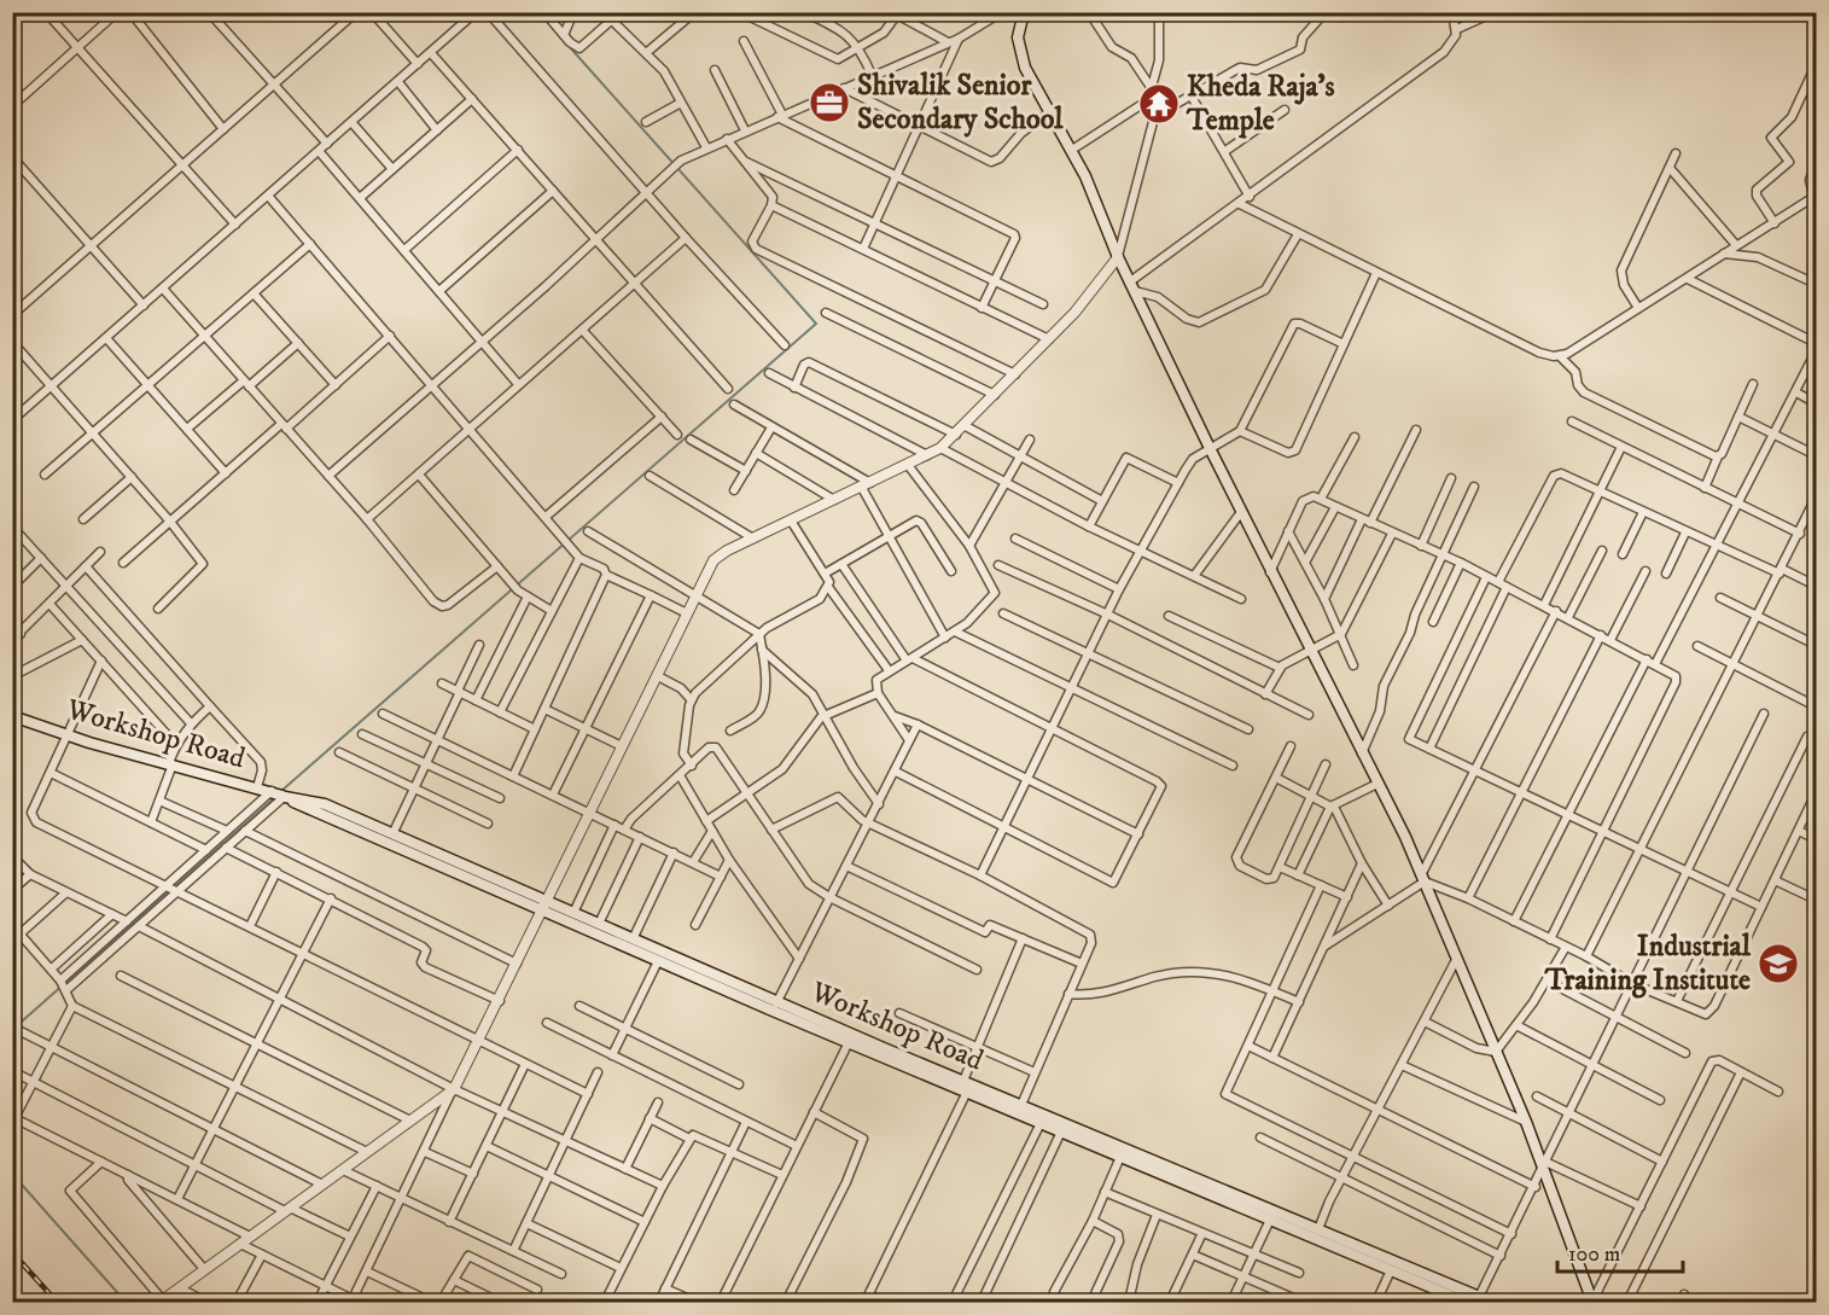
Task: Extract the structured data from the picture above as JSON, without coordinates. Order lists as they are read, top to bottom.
{
  "streets": {
    "main road": ["Workshop Road"]
  },
  "places": {
    "office": ["Shivalik Senior Secondary School"],
    "temple": ["Kheda Raja's Temple"],
    "school or university": ["Industrial Training Institute"]
  },
  "scale_bar": "100 m"
}
